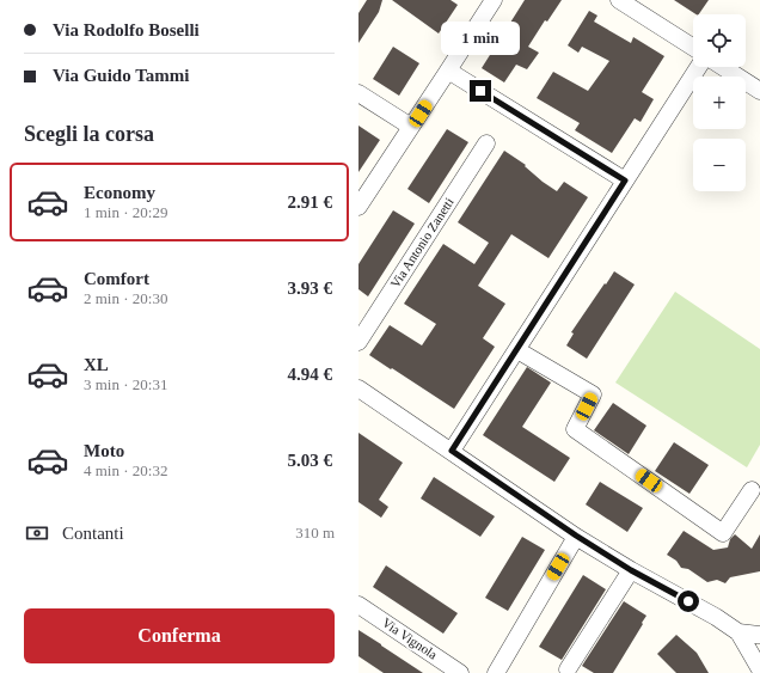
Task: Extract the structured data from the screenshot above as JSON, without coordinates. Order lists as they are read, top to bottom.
{
  "streets": {
    "street": ["Via Antonio Zanetti", "Via Vignola"]
  },
  "page": {
    "banner": ["Via Rodolfo Boselli", "Via Guido Tammi"],
    "map_buttons": ["+", "−"],
    "bubble": "1 min",
    "heading": "Scegli la corsa",
    "list": [
      {
        "name": "Economy",
        "note": "1 min · 20:29",
        "value": "2.91 €"
      },
      {
        "name": "Comfort",
        "note": "2 min · 20:30",
        "value": "3.93 €"
      },
      {
        "name": "XL",
        "note": "3 min · 20:31",
        "value": "4.94 €"
      },
      {
        "name": "Moto",
        "note": "4 min · 20:32",
        "value": "5.03 €"
      }
    ],
    "pay": ["Contanti", "310 m"],
    "buttons": "Conferma"
  }
}
